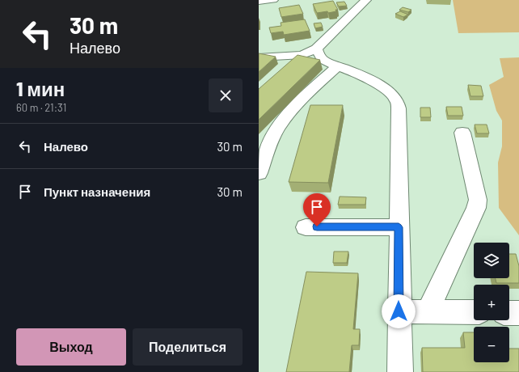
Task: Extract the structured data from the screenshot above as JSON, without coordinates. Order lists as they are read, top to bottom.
{
  "page": {
    "turn": ["30 m", "Налево"],
    "heading": ["1 мин", "60 m · 21:31"],
    "list": [
      {
        "name": "Налево",
        "value": "30 m"
      },
      {
        "name": "Пункт назначения",
        "value": "30 m"
      }
    ],
    "map_buttons": ["+", "−"],
    "buttons": ["Выход", "Поделиться"]
  }
}
